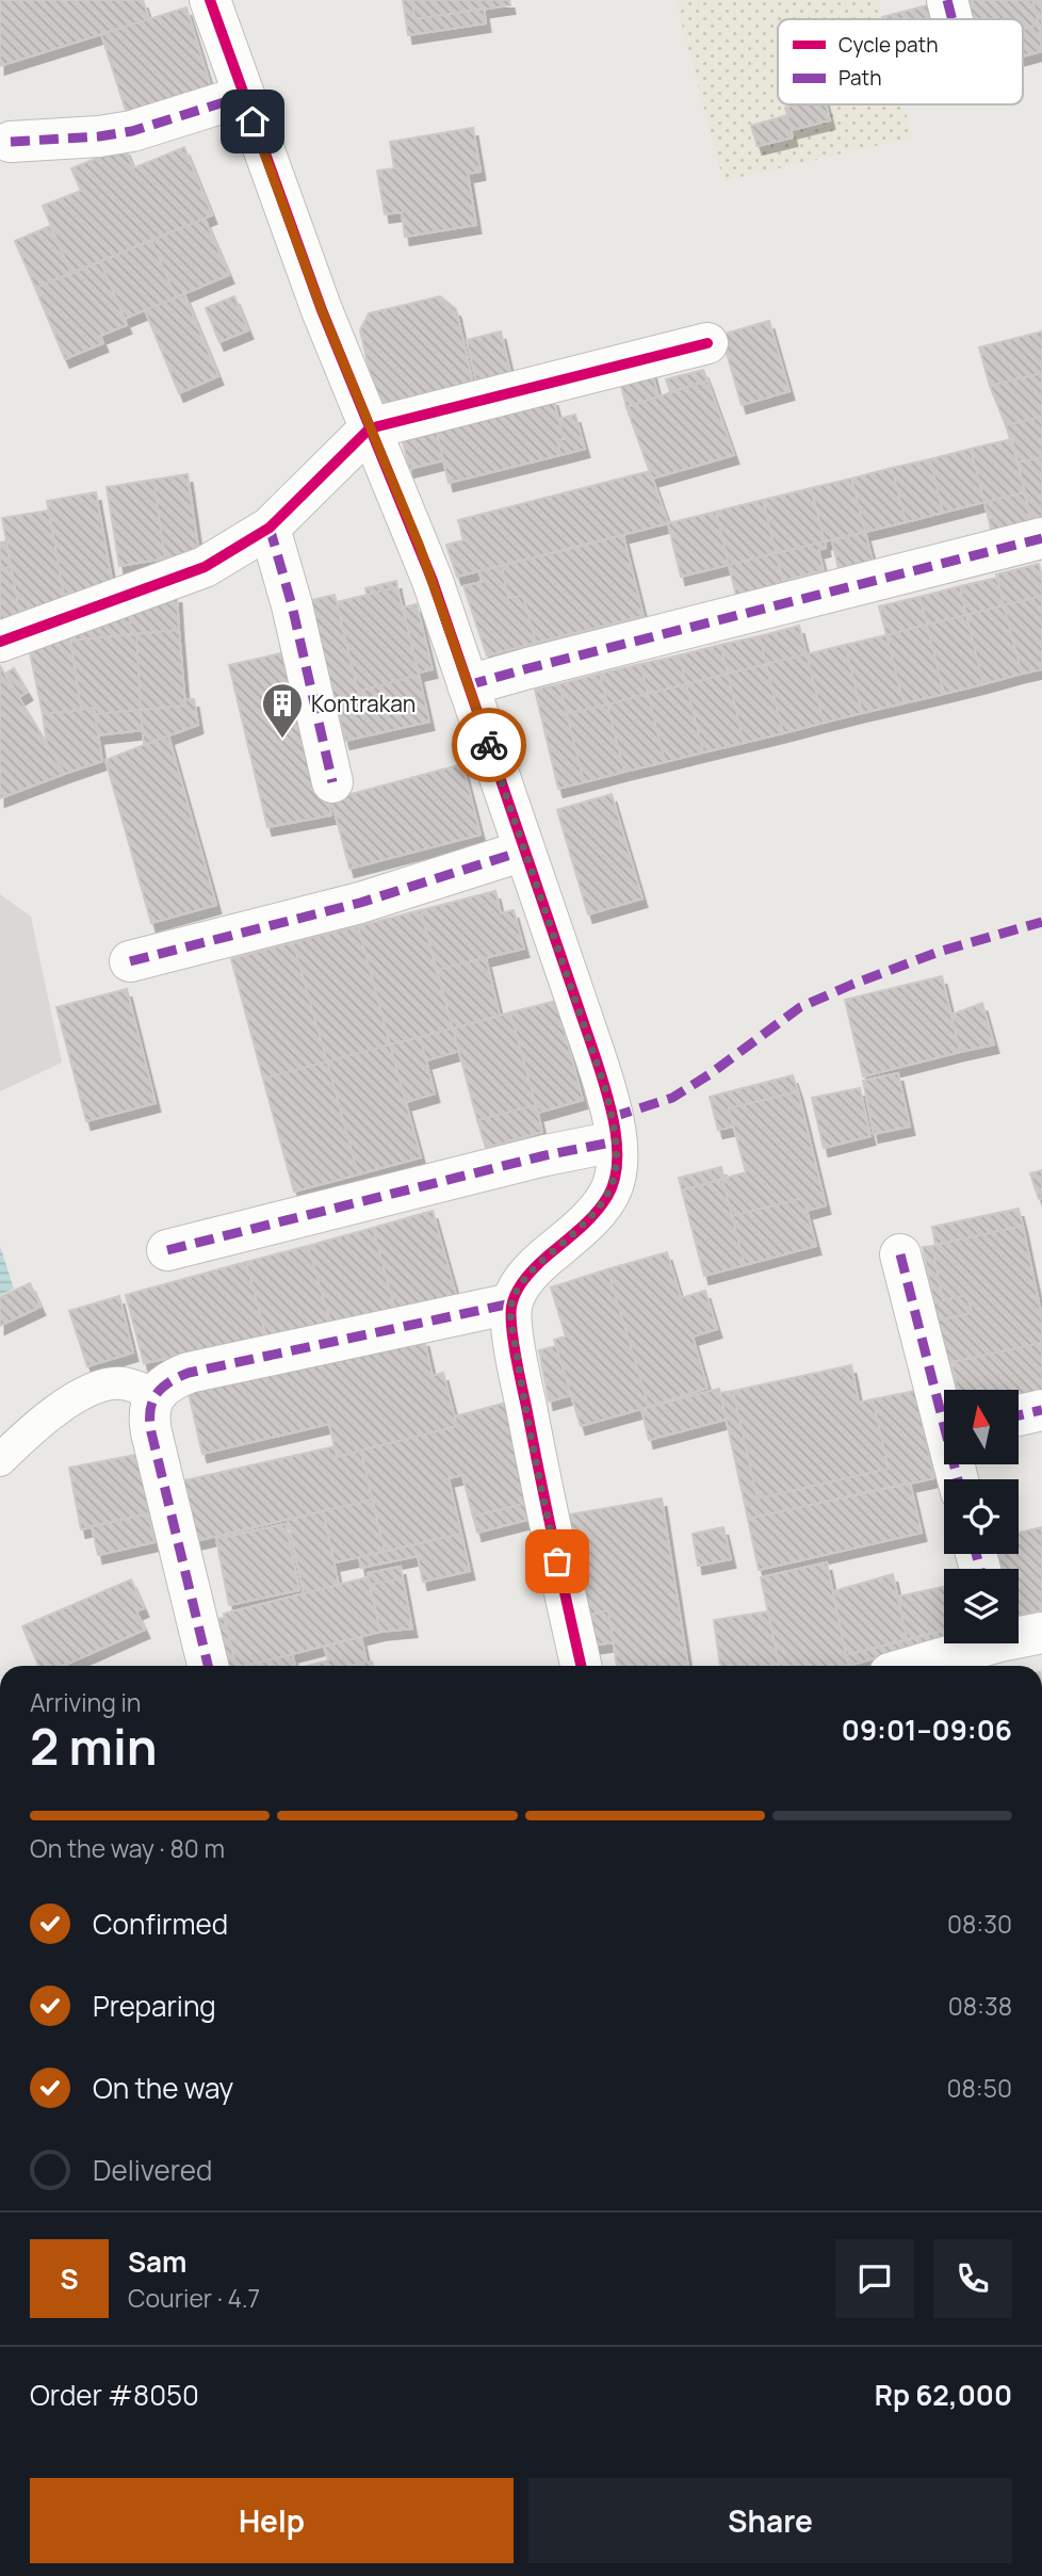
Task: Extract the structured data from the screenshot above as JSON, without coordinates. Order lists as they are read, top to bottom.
{
  "places": {
    "building": ["Kontrakan"]
  },
  "legend": ["Cycle path", "Path"],
  "north": "top",
  "page": {
    "heading": ["2 min", "Arriving in", "09:01–09:06"],
    "panel": [
      "Sam",
      "Courier · 4.7",
      "Order #8050",
      "Rp 62,000"
    ],
    "bar": "On the way · 80 m",
    "list": [
      ["Confirmed", "08:30"],
      ["Preparing", "08:38"],
      ["On the way", "08:50"],
      "Delivered"
    ],
    "round": "S",
    "buttons": ["Help", "Share"]
  }
}
